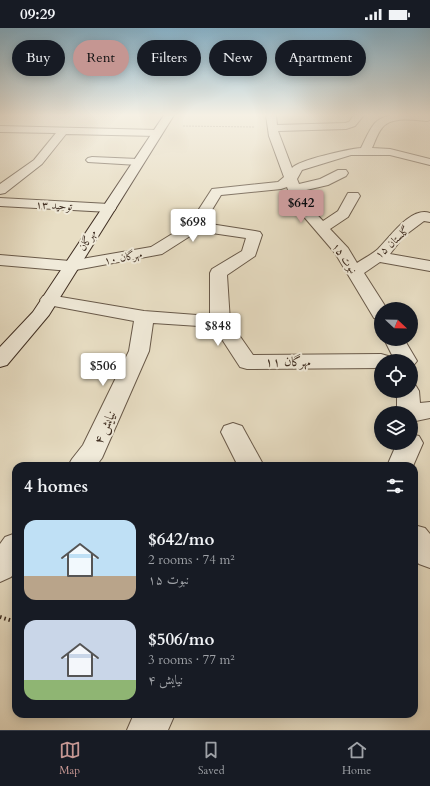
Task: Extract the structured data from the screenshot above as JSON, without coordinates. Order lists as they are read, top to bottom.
{
  "streets": {
    "street": [
      "توحید ۱۳",
      "مهرگان",
      "گلستان ۱۵",
      "مهرگان ۱۰",
      "نبوت ۱۵",
      "مهرگان ۱۱",
      "نیایش ۴"
    ]
  },
  "crossings": [
    ["توحید ۱۳", "مهرگان"],
    ["مهرگان", "مهرگان ۱۰"],
    ["گلستان ۱۵", "نبوت ۱۵"],
    ["مهرگان ۱۰", "نبوت ۱۵"]
  ],
  "north": "right",
  "page": {
    "status": "09:29",
    "chip": [
      "Buy",
      "Rent",
      "Filters",
      "New",
      "Apartment"
    ],
    "price": [
      "$642",
      "$698",
      "$848",
      "$506"
    ],
    "heading": "4 homes",
    "list": [
      {
        "name": "$642/mo",
        "note": "2 rooms · 74 m² · نبوت ۱۵"
      },
      {
        "name": "$506/mo",
        "note": "3 rooms · 77 m² · نیایش ۴"
      }
    ],
    "tabs": ["Map", "Saved", "Home"]
  }
}
